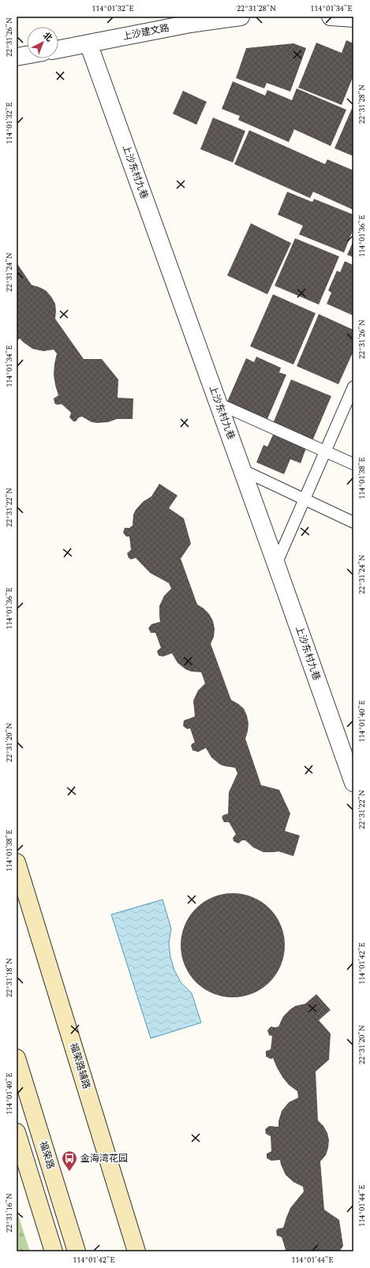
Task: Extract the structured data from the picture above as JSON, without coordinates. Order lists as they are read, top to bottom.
{
  "streets": {
    "street": [
      "上沙建文路",
      "上沙东村九巷",
      "福荣路辅路",
      "福荣路"
    ]
  },
  "crossings": [
    ["上沙建文路", "上沙东村九巷"]
  ],
  "places": {
    "bus stop": ["金海湾花园"]
  },
  "north": "top right",
  "coordinates": [
    "114°01'32\"E",
    "22°31'28\"N",
    "114°01'34\"E",
    "22°31'26\"N",
    "114°01'36\"E",
    "22°31'24\"N",
    "114°01'38\"E",
    "22°31'22\"N",
    "114°01'40\"E",
    "22°31'20\"N",
    "114°01'42\"E",
    "22°31'18\"N",
    "114°01'44\"E",
    "22°31'16\"N"
  ]
}
